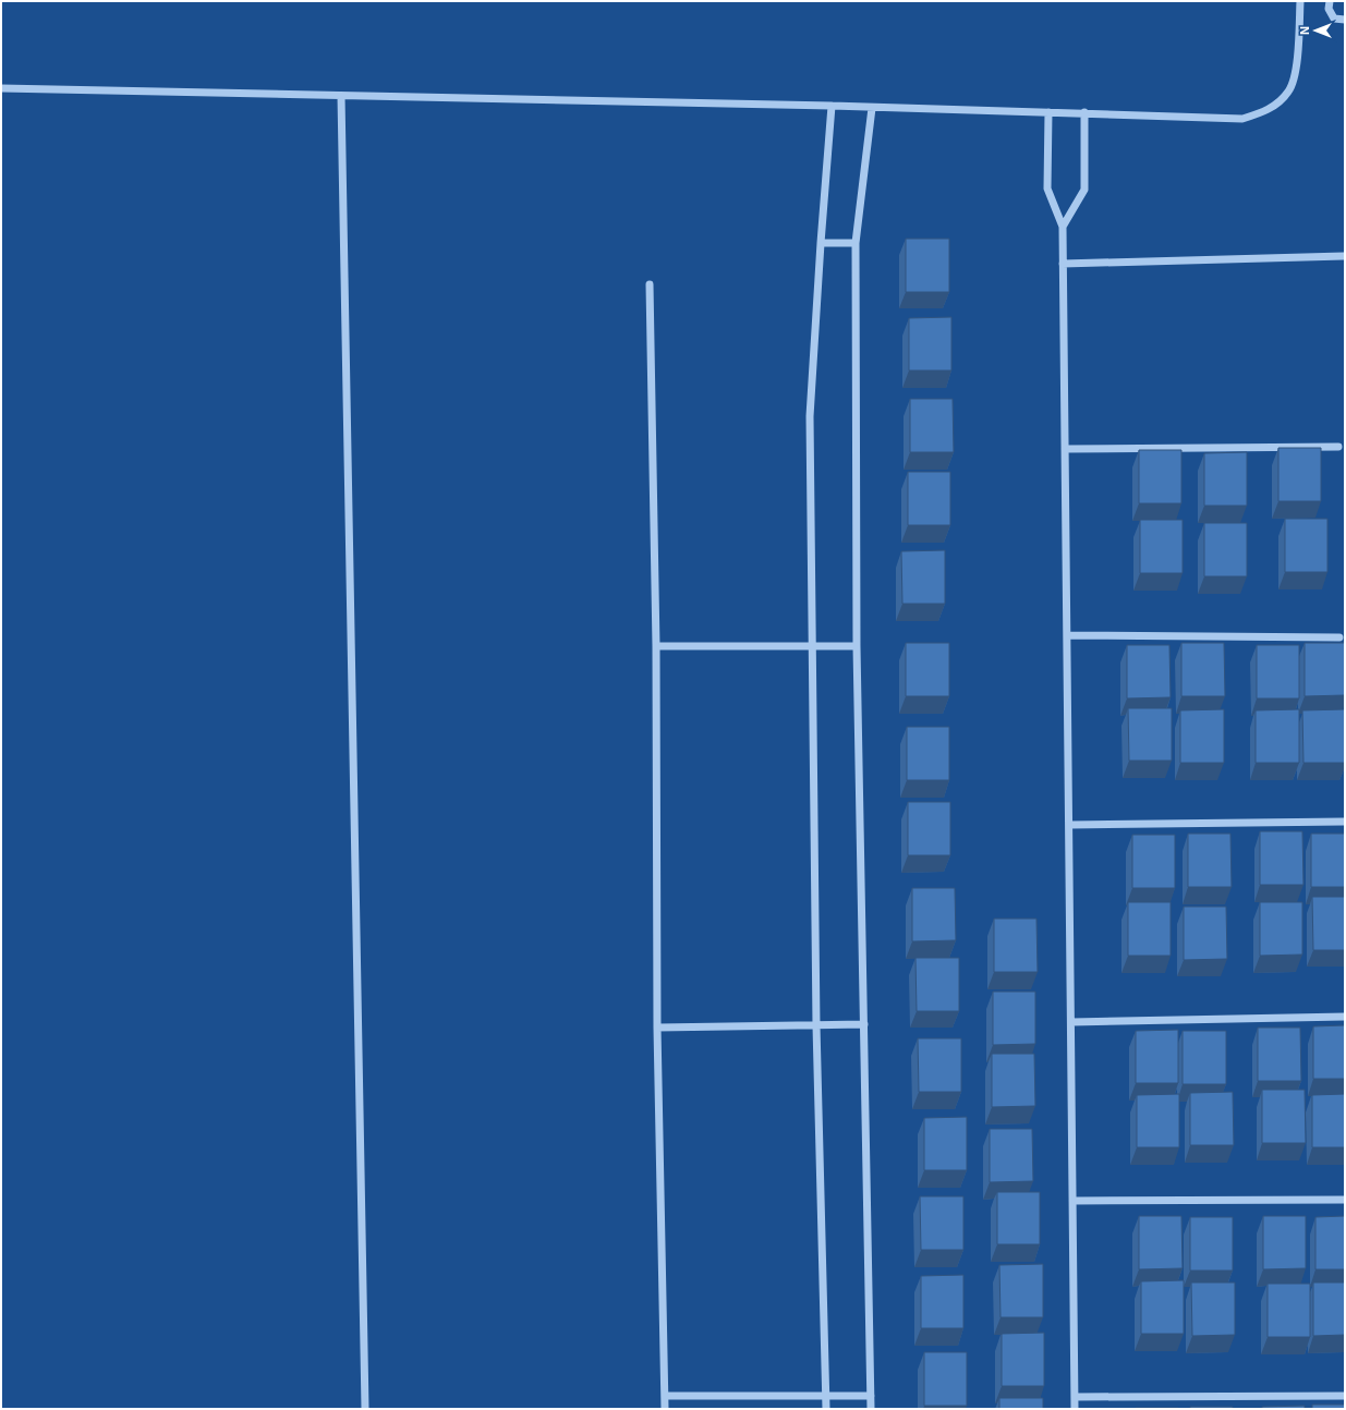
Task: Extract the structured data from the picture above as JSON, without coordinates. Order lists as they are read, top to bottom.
{
  "north": "left"
}
